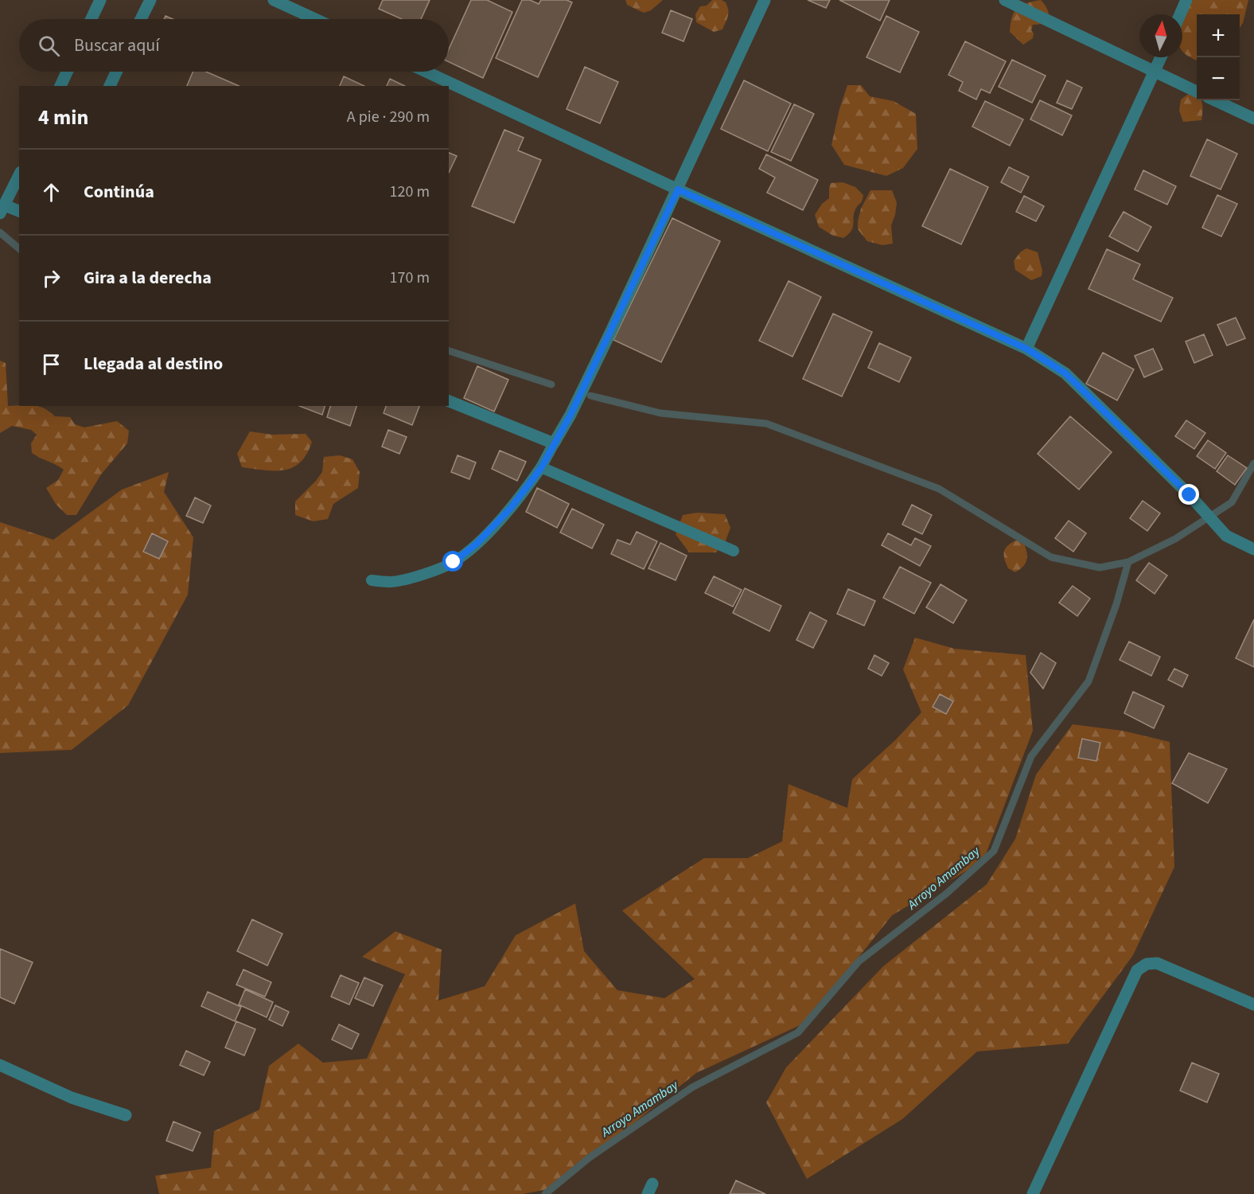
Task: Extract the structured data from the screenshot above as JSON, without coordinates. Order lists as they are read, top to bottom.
{
  "water": ["Arroyo Amambay"],
  "north": "top",
  "page": {
    "map_buttons": ["+", "−"],
    "search": "Buscar aquí",
    "heading": ["4 min", "A pie · 290 m"],
    "list": [
      ["Continúa", "120 m"],
      ["Gira a la derecha", "170 m"],
      "Llegada al destino"
    ]
  }
}
